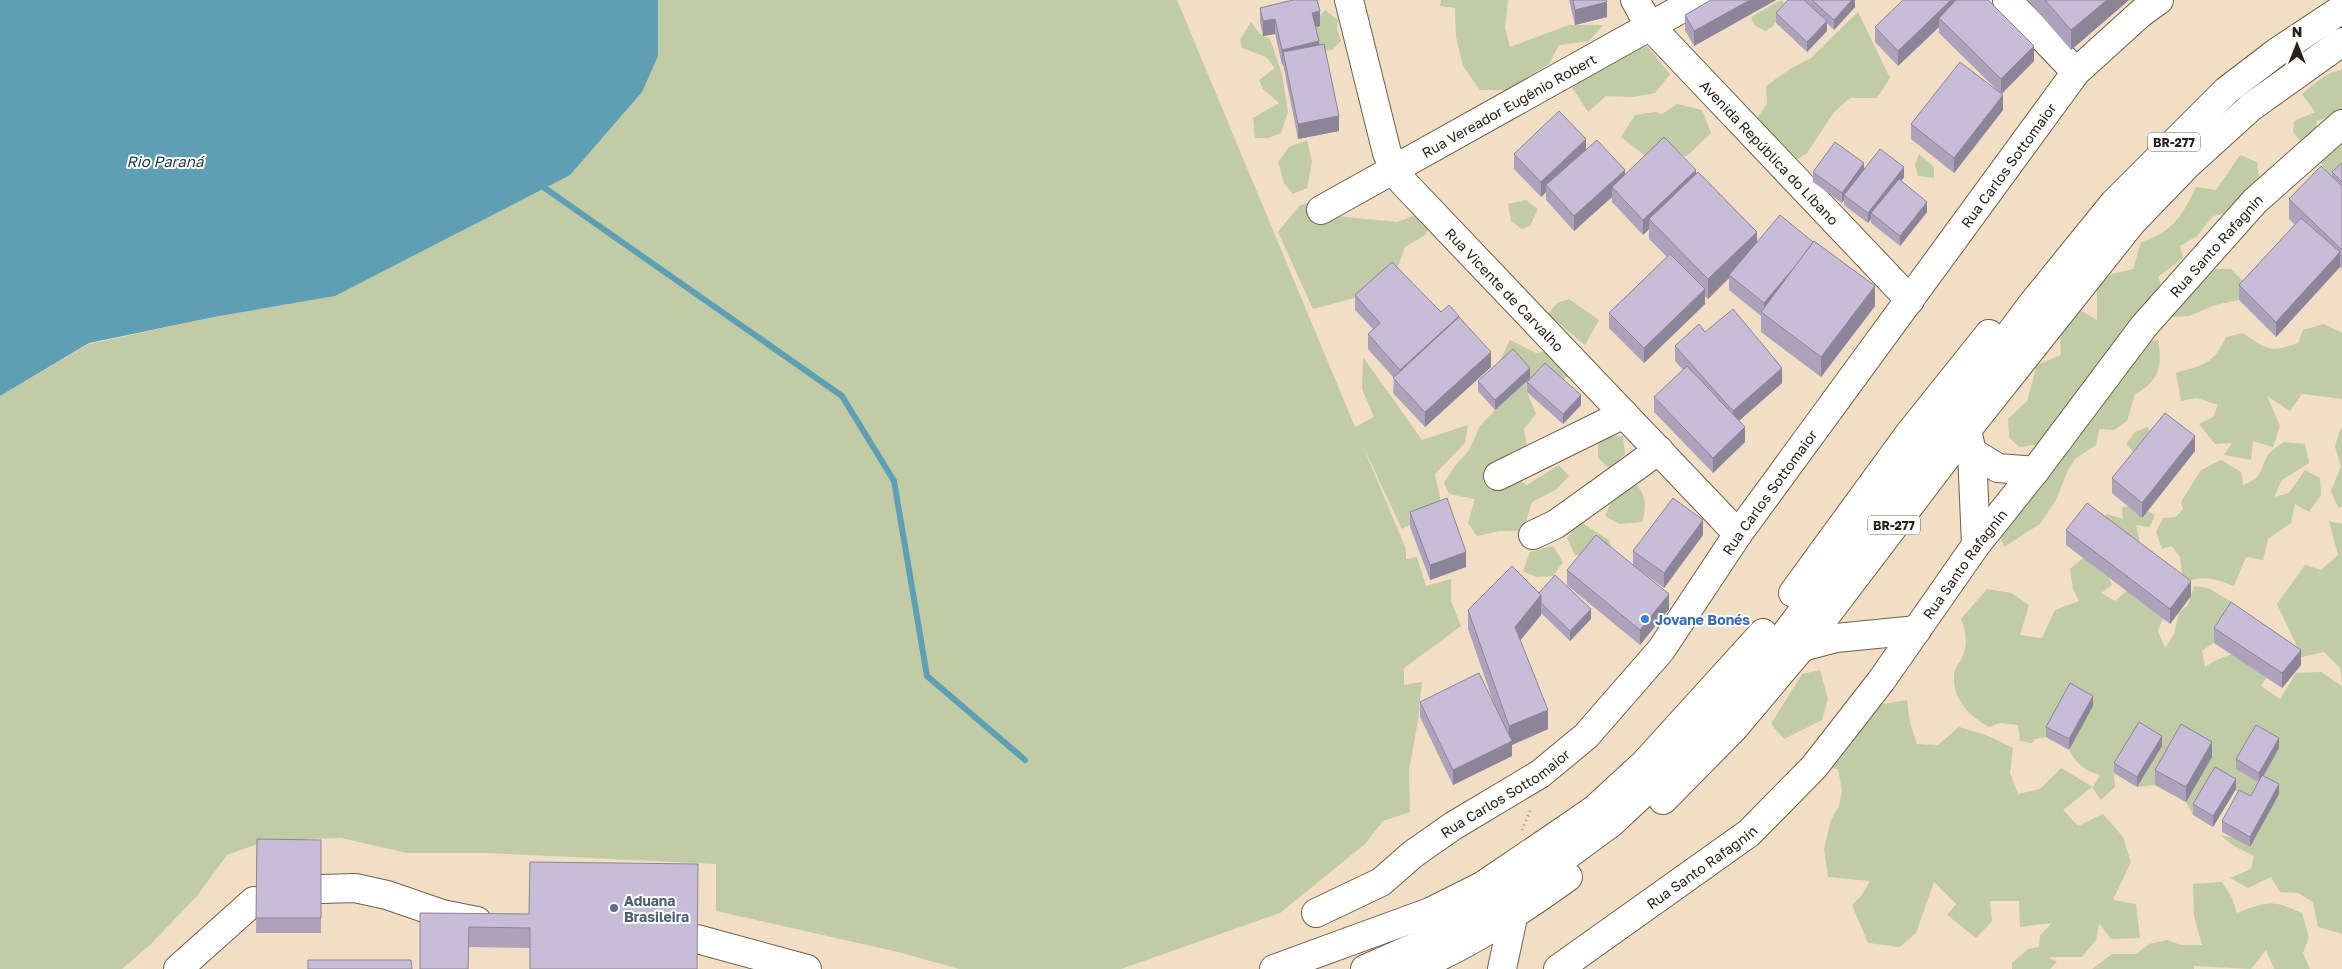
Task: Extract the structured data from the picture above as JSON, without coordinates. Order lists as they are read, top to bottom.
{
  "streets": {
    "main road": [
      "Rua Vereador Eugênio Robert",
      "BR-277",
      "Avenida República do Líbano",
      "Rua Carlos Sottomaior",
      "Rua Santo Rafagnin",
      "Rua Vicente de Carvalho"
    ]
  },
  "crossings": [
    ["Rua Vereador Eugênio Robert", "Avenida República do Líbano"],
    ["Rua Vereador Eugênio Robert", "Rua Vicente de Carvalho"],
    ["Avenida República do Líbano", "Rua Carlos Sottomaior"],
    ["Rua Carlos Sottomaior", "Rua Vicente de Carvalho"]
  ],
  "water": ["Rio Paraná"],
  "places": ["Jovane Bonés", "Aduana Brasileira"],
  "north": "top"
}
